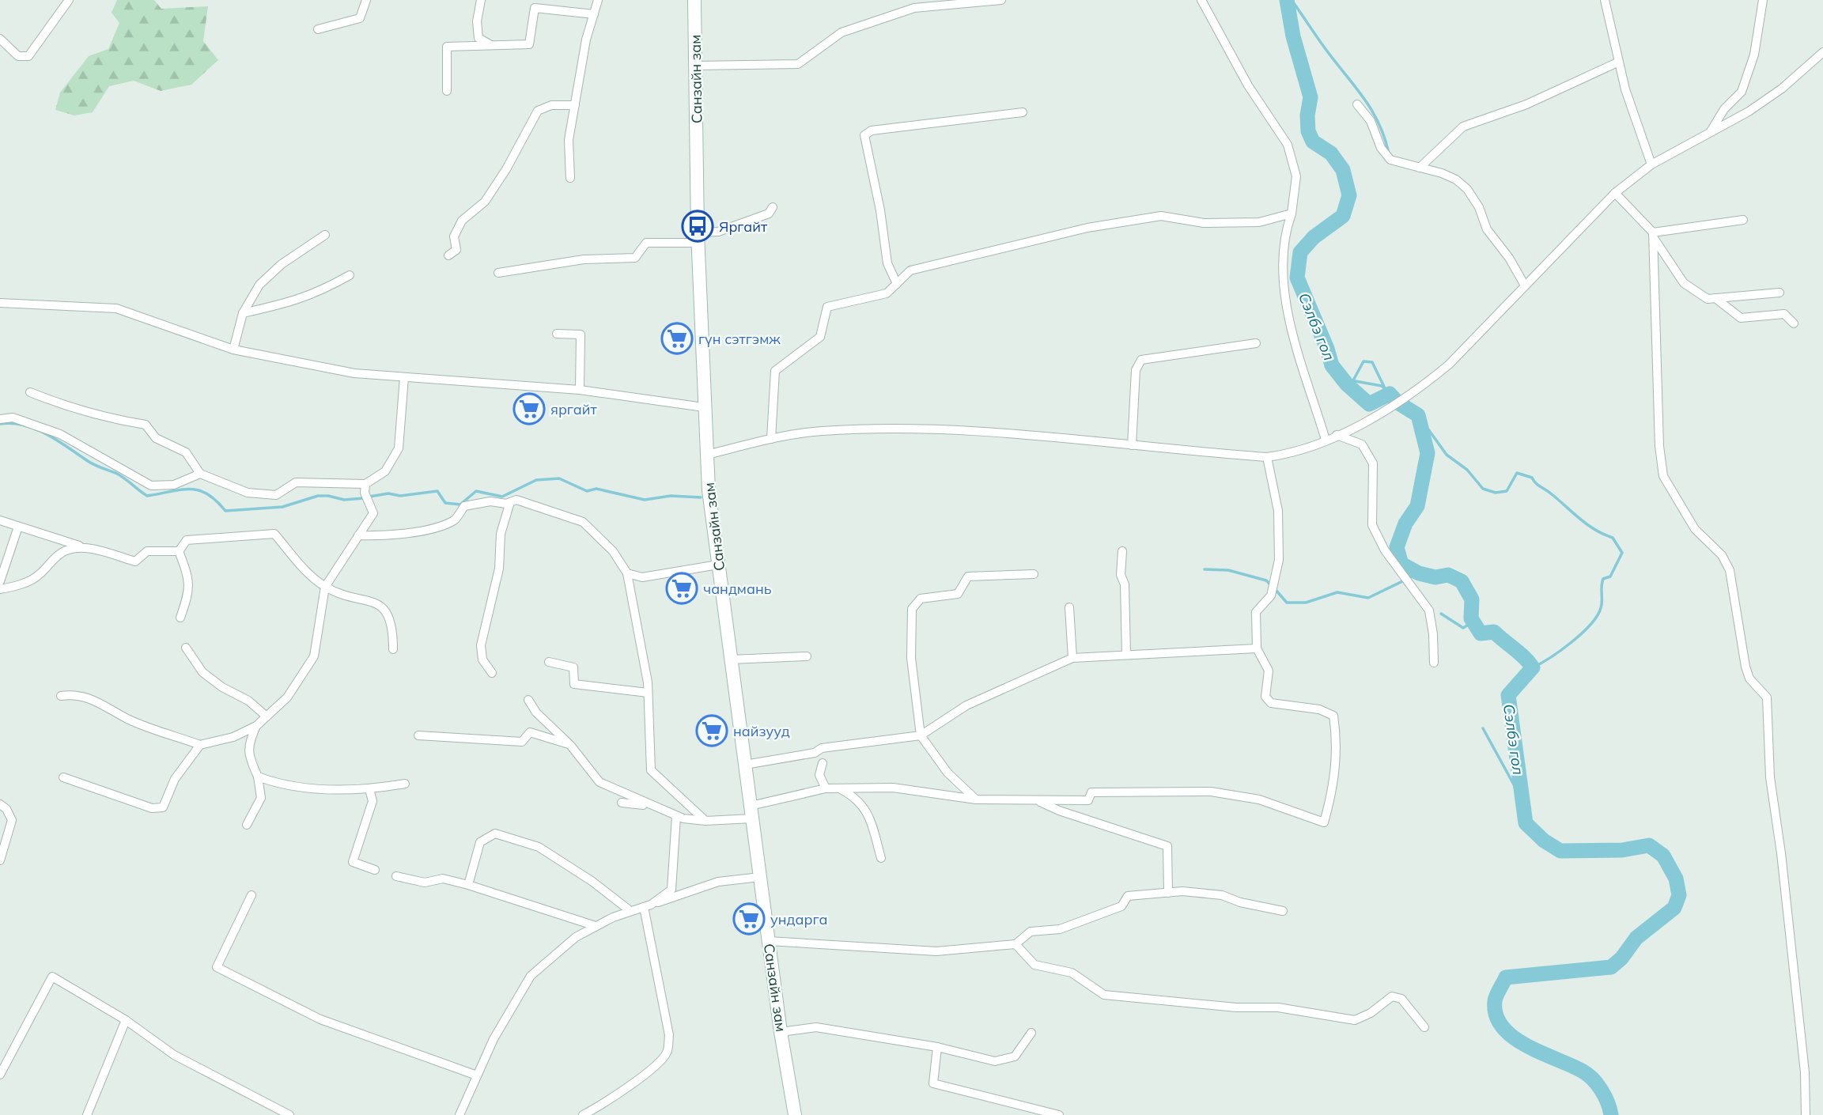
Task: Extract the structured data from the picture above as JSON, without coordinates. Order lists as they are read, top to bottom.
{
  "streets": {
    "main road": ["Санзайн зам"]
  },
  "water": ["Сэлбэ гол"],
  "places": {
    "bus stop": ["Яргайт"],
    "supermarket": [
      "гүн сэтгэмж",
      "яргайт",
      "чандмань",
      "найзууд",
      "ундарга"
    ]
  }
}
